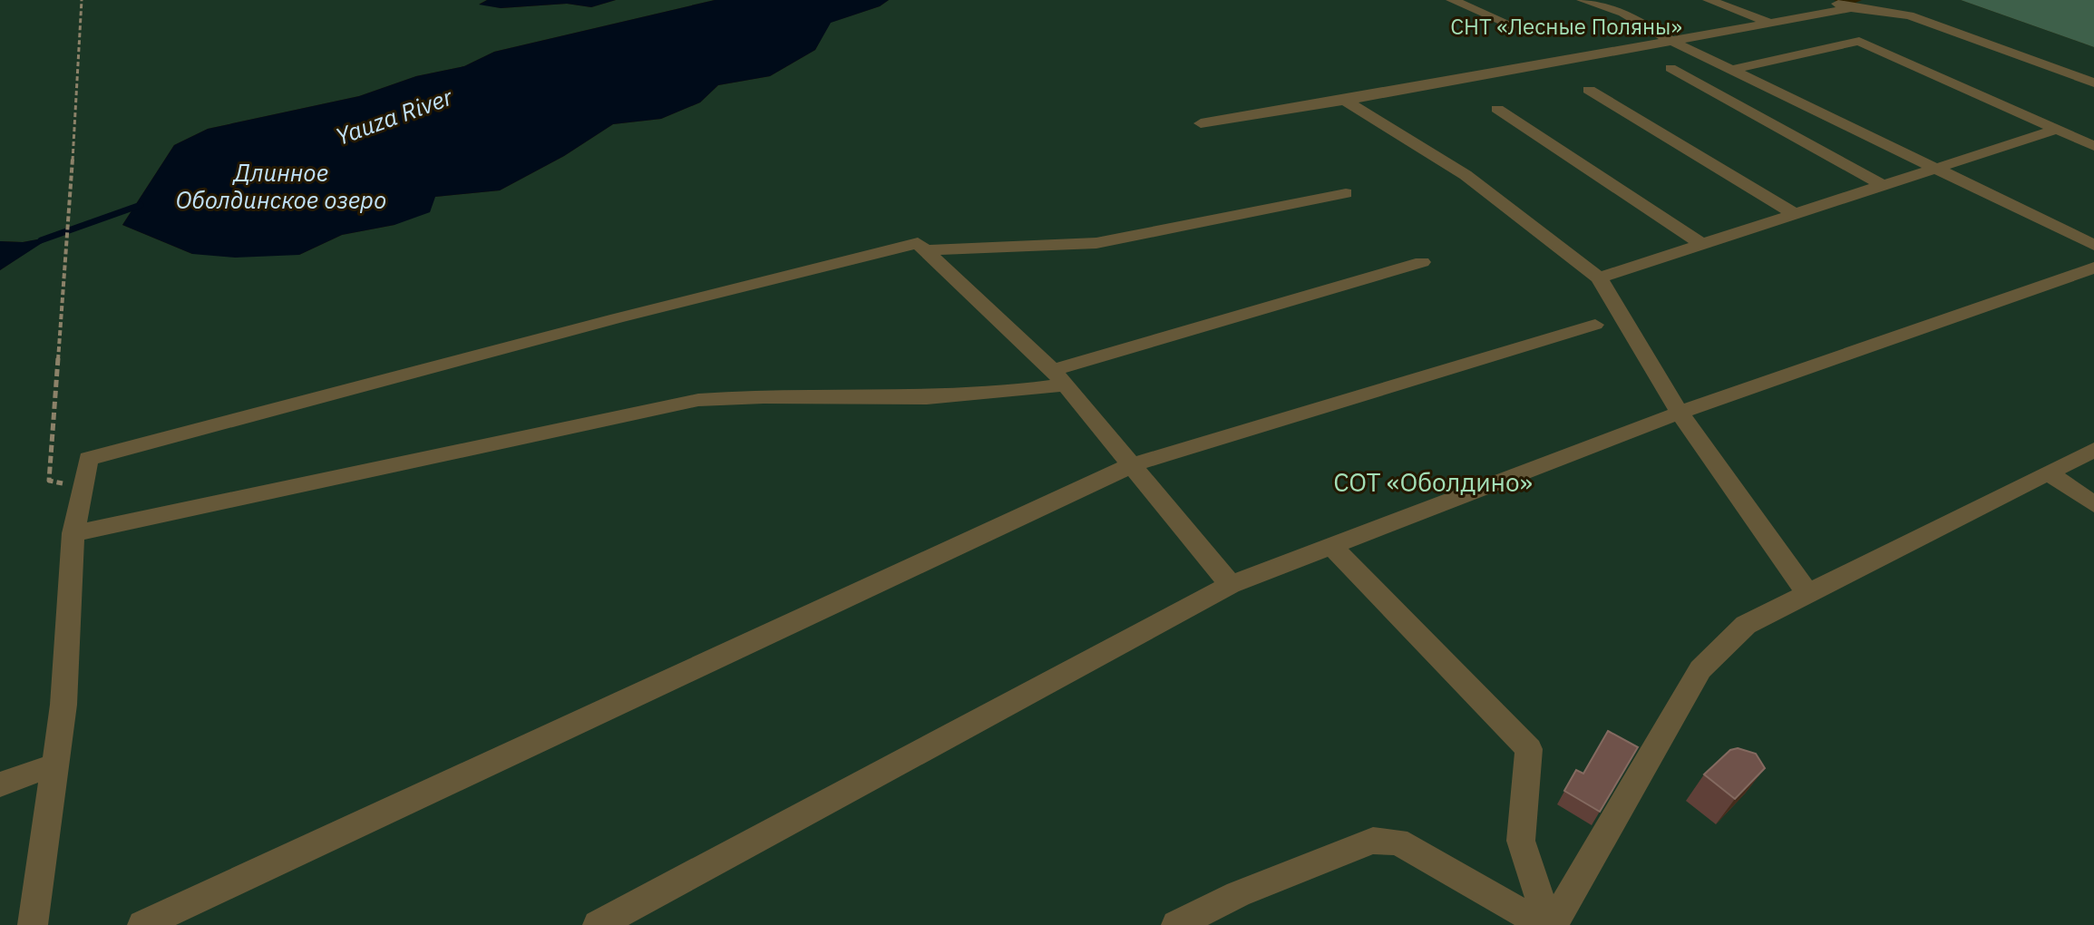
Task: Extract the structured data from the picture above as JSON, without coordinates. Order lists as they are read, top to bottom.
{
  "water": ["Yauza River", "Длинное Оболдинское озеро"],
  "parks": ["СНТ «Лесные Поляны»", "СОТ «Оболдино»"]
}
